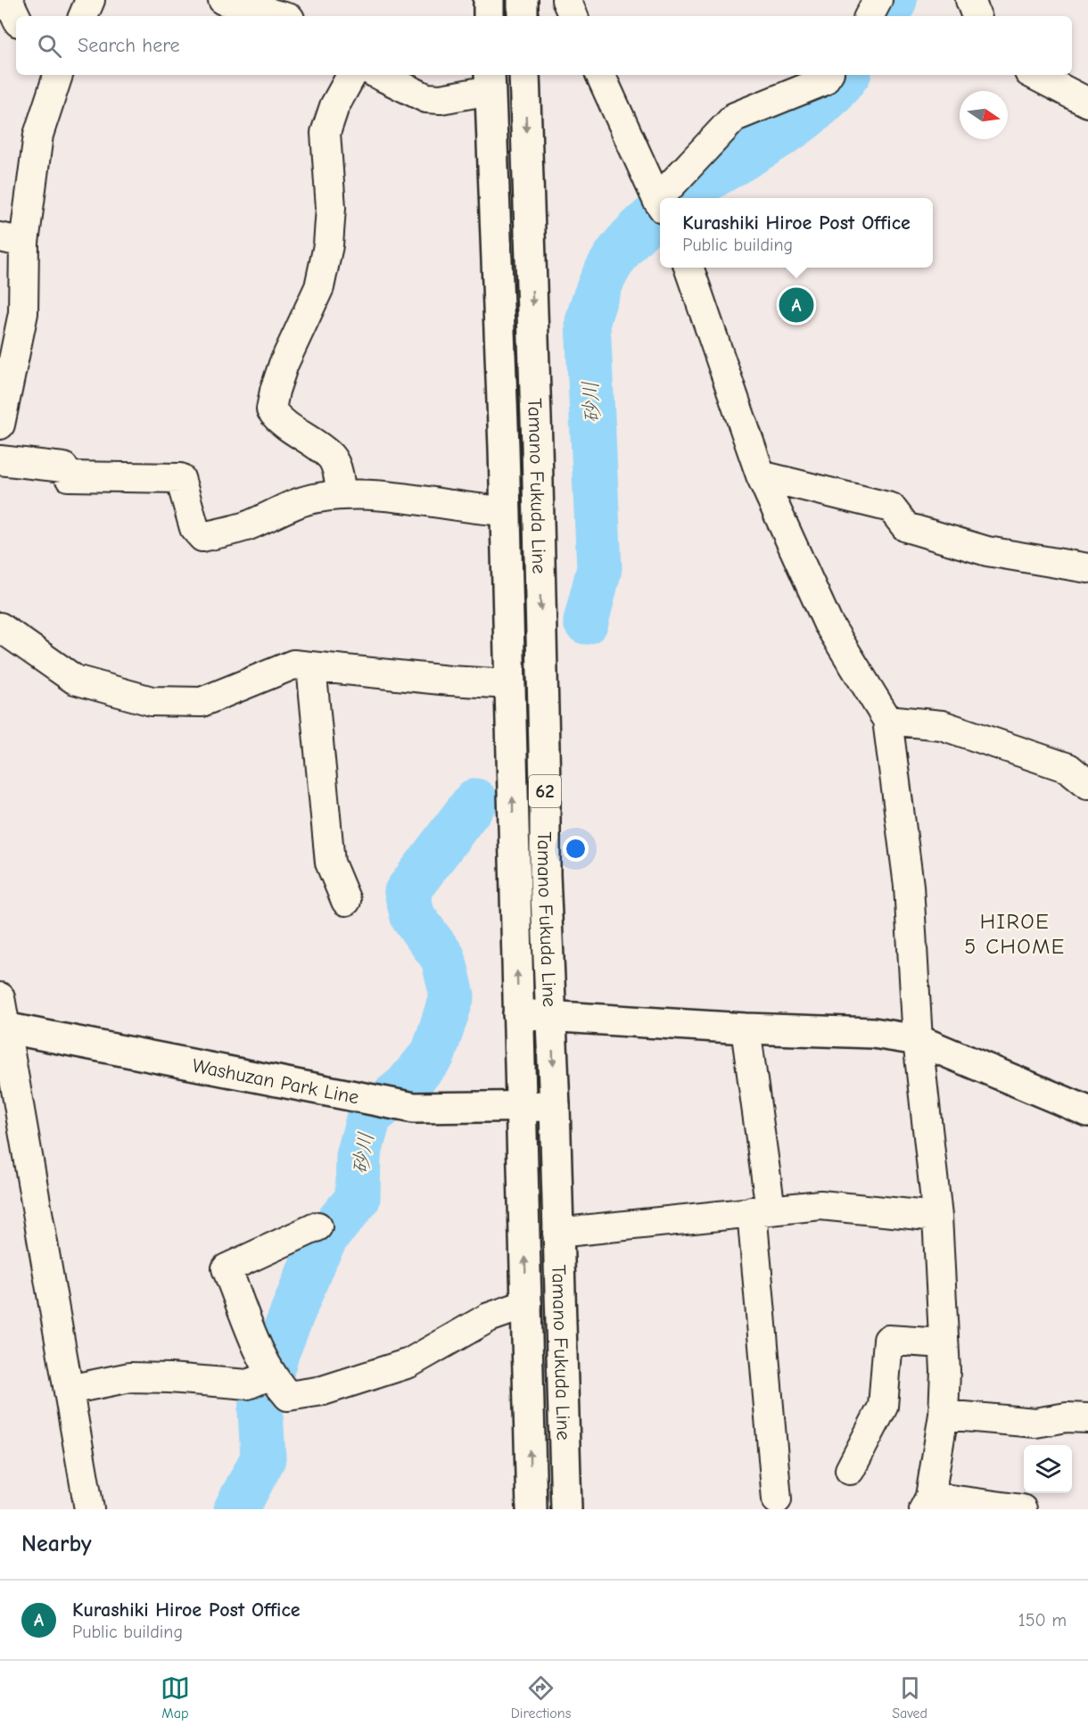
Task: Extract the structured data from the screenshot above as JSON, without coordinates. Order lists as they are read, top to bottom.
{
  "streets": {
    "main road": ["Tamano Fukuda Line", "62", "Washuzan Park Line"]
  },
  "crossings": [
    ["Tamano Fukuda Line", "Washuzan Park Line"]
  ],
  "districts": ["HIROE 5 CHOME"],
  "water": ["砂川"],
  "north": "right",
  "page": {
    "search": "Search here",
    "popup": ["Kurashiki Hiroe Post Office", "Public building"],
    "pins": "A",
    "heading": "Nearby",
    "list": [
      {
        "mark": "A",
        "name": "Kurashiki Hiroe Post Office",
        "note": "Public building",
        "value": "150 m"
      }
    ],
    "nav": ["Map", "Directions", "Saved"]
  }
}
